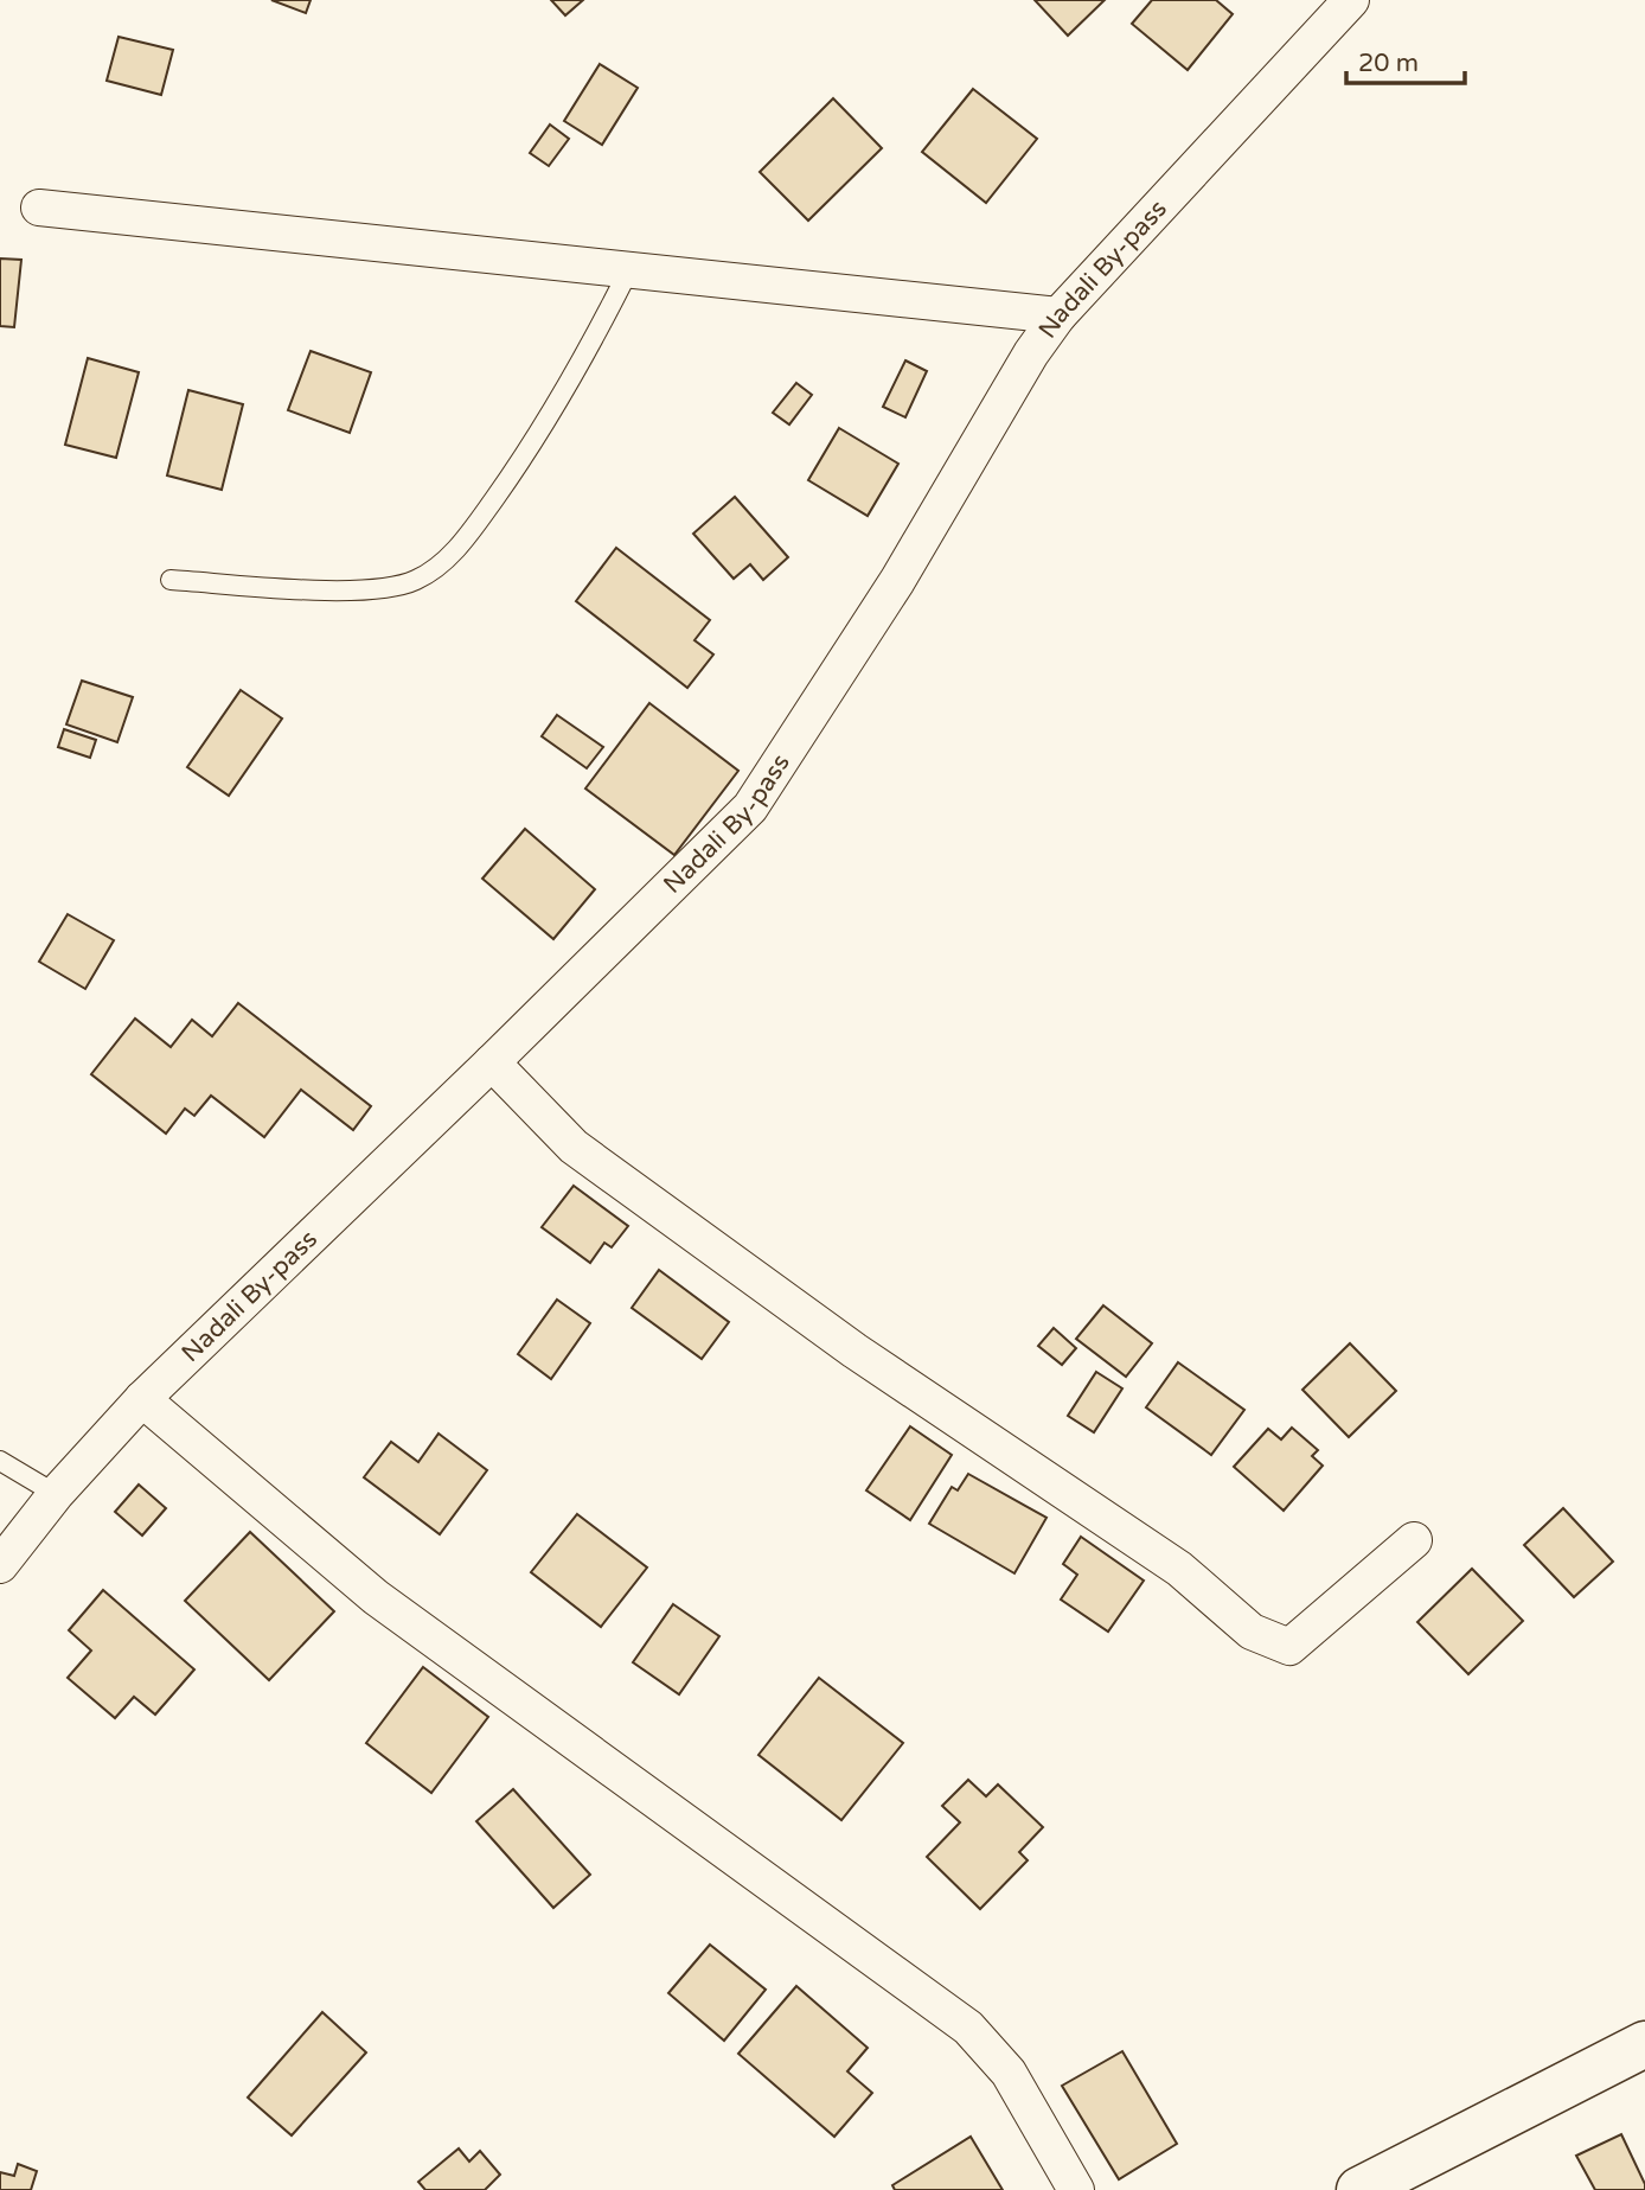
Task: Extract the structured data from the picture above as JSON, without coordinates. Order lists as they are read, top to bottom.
{
  "streets": {
    "street": ["Nadali By-pass"]
  },
  "scale_bar": "20 m"
}
